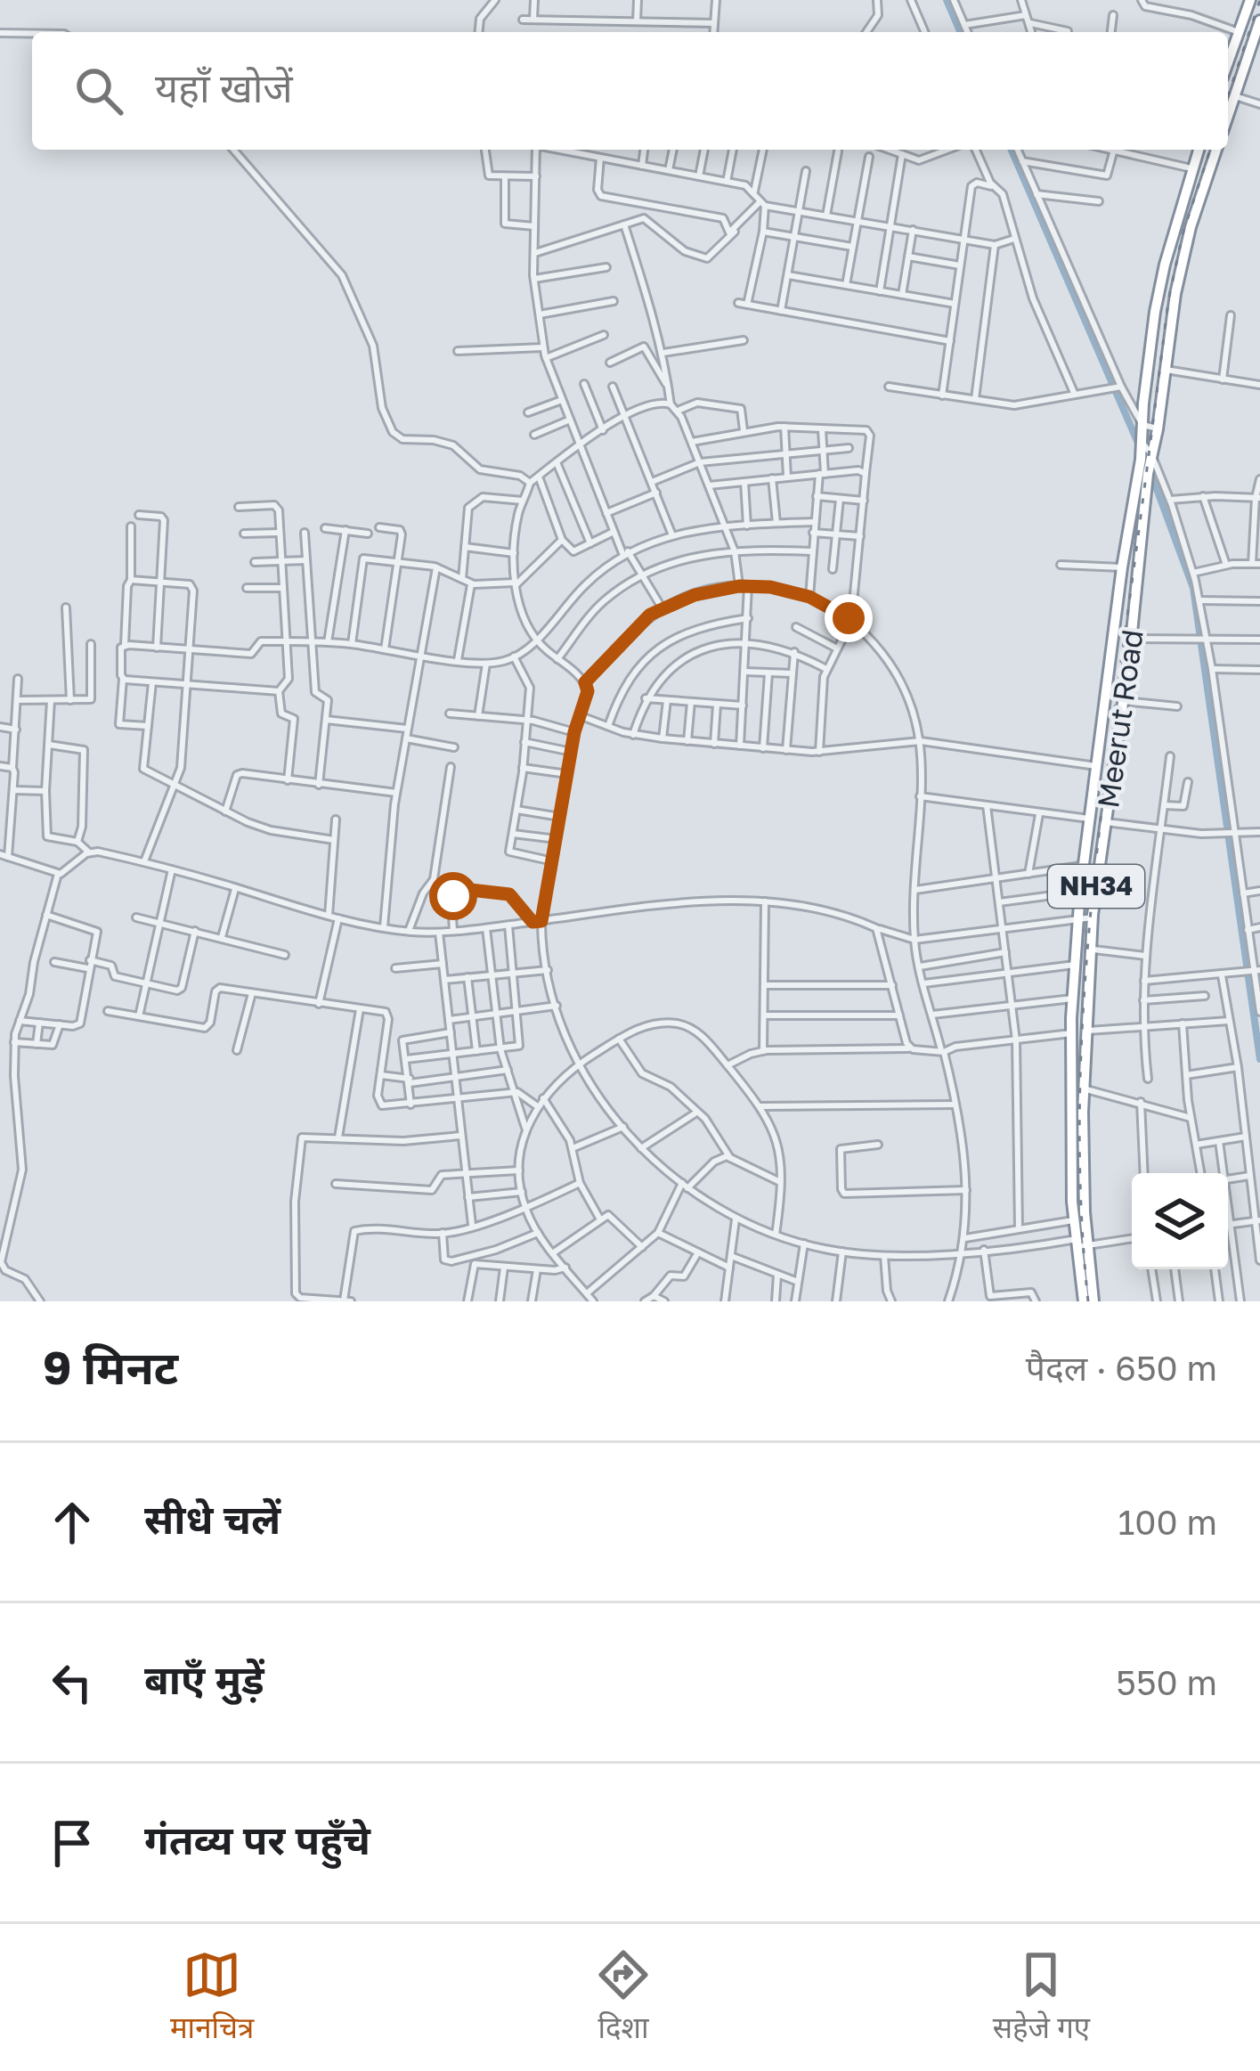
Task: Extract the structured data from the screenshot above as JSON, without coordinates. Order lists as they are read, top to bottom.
{
  "streets": {
    "highway": ["Meerut Road", "NH34"]
  },
  "page": {
    "search": "यहाँ खोजें",
    "heading": ["9 मिनट", "पैदल · 650 m"],
    "list": [
      ["सीधे चलें", "100 m"],
      ["बाएँ मुड़ें", "550 m"],
      "गंतव्य पर पहुँचे"
    ],
    "nav": ["मानचित्र", "दिशा", "सहेजे गए"]
  }
}
